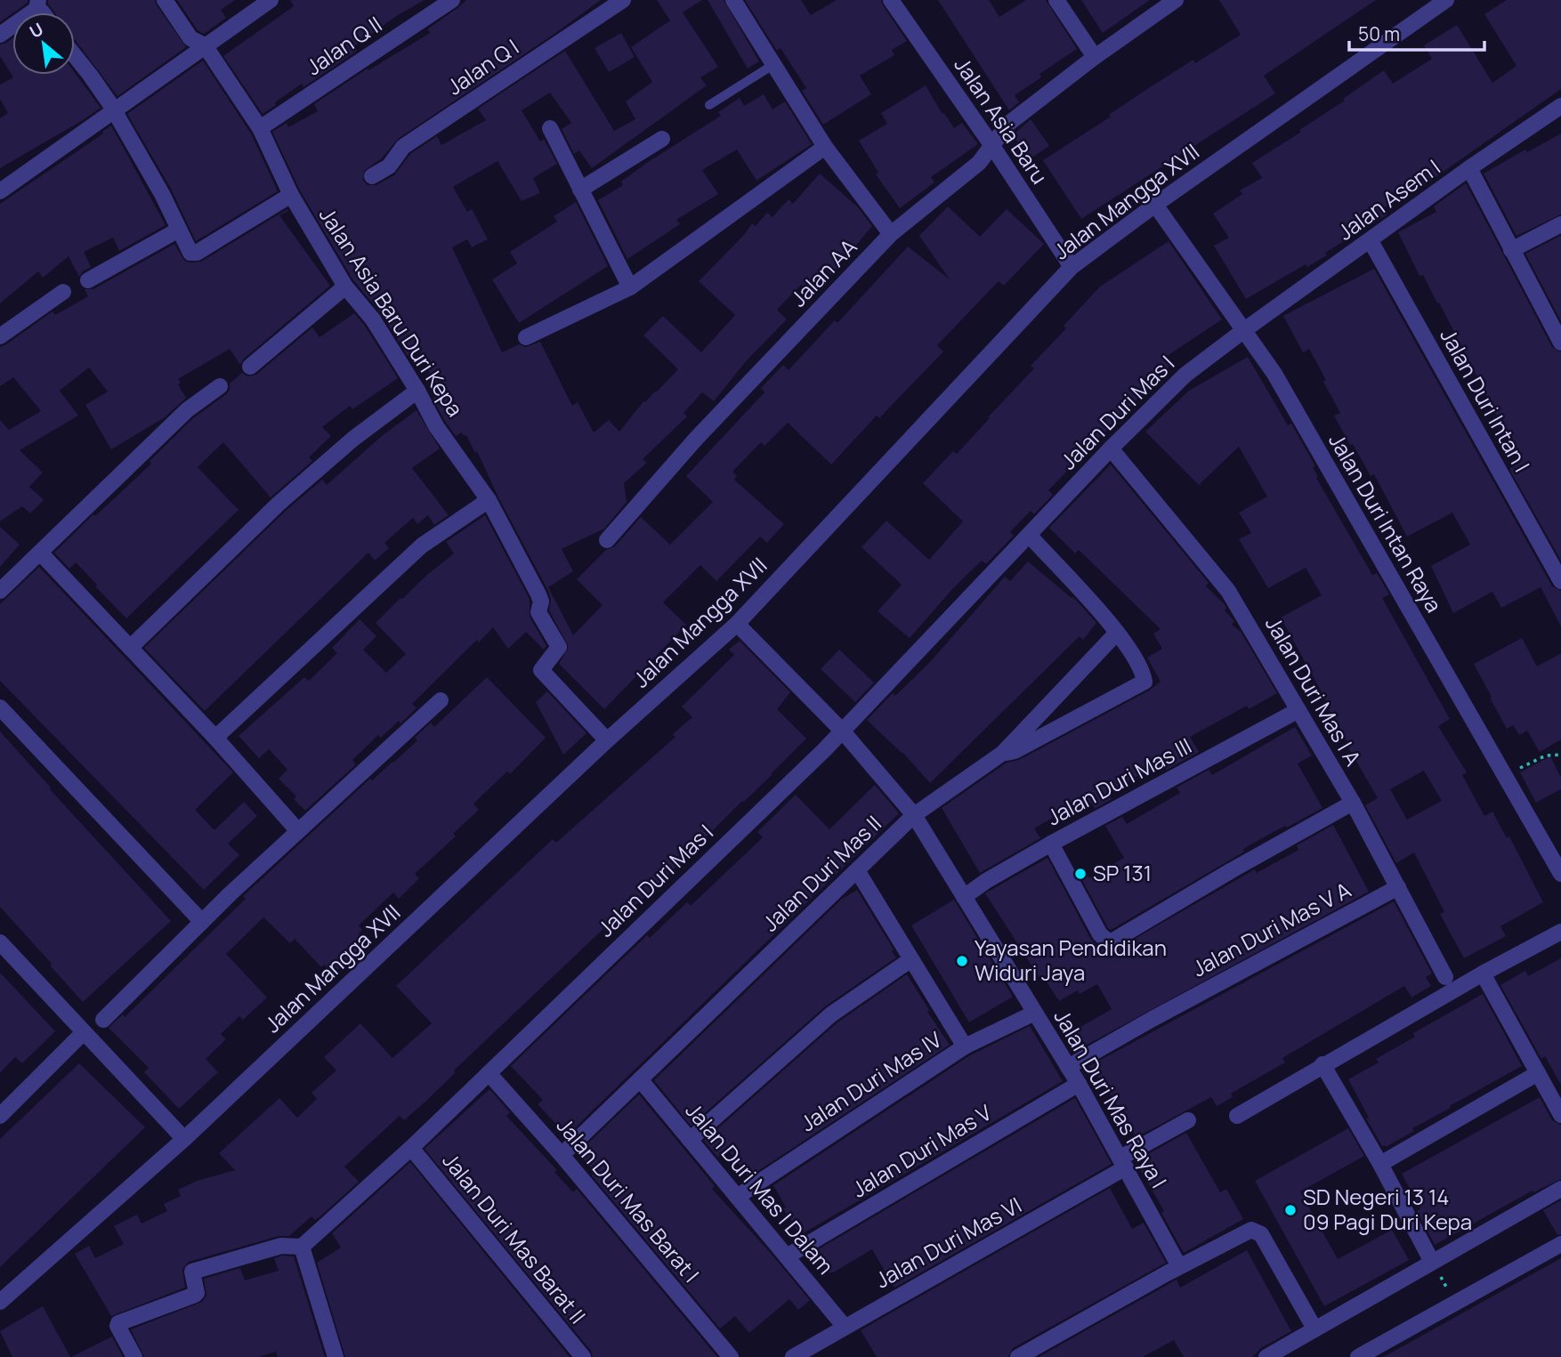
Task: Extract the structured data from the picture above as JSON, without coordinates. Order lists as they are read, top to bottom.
{
  "streets": {
    "street": [
      "Jalan Q II",
      "Jalan Q I",
      "Jalan Asia Baru",
      "Jalan Asem I",
      "Jalan Mangga XVII",
      "Jalan AA",
      "Jalan Asia Baru Duri Kepa",
      "Jalan Duri Intan I",
      "Jalan Duri Mas I",
      "Jalan Duri Intan Raya",
      "Jalan Duri Mas I A",
      "Jalan Duri Mas III",
      "Jalan Duri Mas II",
      "Jalan Duri Mas V A",
      "Jalan Duri Mas IV",
      "Jalan Duri Mas Raya I",
      "Jalan Duri Mas V",
      "Jalan Duri Mas I Dalam",
      "Jalan Duri Mas Barat I",
      "Jalan Duri Mas Barat II",
      "Jalan Duri Mas VI"
    ]
  },
  "crossings": [
    ["Jalan Q II", "Jalan Asia Baru Duri Kepa"],
    ["Jalan Asia Baru", "Jalan Mangga XVII"],
    ["Jalan Asia Baru", "Jalan AA"],
    ["Jalan Asem I", "Jalan Duri Intan I"],
    ["Jalan Asem I", "Jalan Duri Mas I"],
    ["Jalan Asem I", "Jalan Duri Intan Raya"],
    ["Jalan Mangga XVII", "Jalan Asia Baru Duri Kepa"],
    ["Jalan Mangga XVII", "Jalan Duri Intan Raya"],
    ["Jalan Mangga XVII", "Jalan Duri Mas Raya I"],
    ["Jalan Duri Mas I", "Jalan Duri Intan Raya"],
    ["Jalan Duri Mas I", "Jalan Duri Mas I A"],
    ["Jalan Duri Mas I", "Jalan Duri Mas Raya I"],
    ["Jalan Duri Mas I", "Jalan Duri Mas Barat I"],
    ["Jalan Duri Mas I", "Jalan Duri Mas Barat II"],
    ["Jalan Duri Mas I A", "Jalan Duri Mas III"],
    ["Jalan Duri Mas I A", "Jalan Duri Mas V A"],
    ["Jalan Duri Mas III", "Jalan Duri Mas Raya I"],
    ["Jalan Duri Mas II", "Jalan Duri Mas Raya I"],
    ["Jalan Duri Mas II", "Jalan Duri Mas I Dalam"],
    ["Jalan Duri Mas II", "Jalan Duri Mas Barat I"],
    ["Jalan Duri Mas V A", "Jalan Duri Mas Raya I"],
    ["Jalan Duri Mas IV", "Jalan Duri Mas Raya I"],
    ["Jalan Duri Mas IV", "Jalan Duri Mas I Dalam"],
    ["Jalan Duri Mas Raya I", "Jalan Duri Mas V"],
    ["Jalan Duri Mas Raya I", "Jalan Duri Mas VI"],
    ["Jalan Duri Mas V", "Jalan Duri Mas I Dalam"],
    ["Jalan Duri Mas I Dalam", "Jalan Duri Mas VI"]
  ],
  "places": ["SP 131", "Yayasan Pendidikan Widuri Jaya", "SD Negeri 13 14 09 Pagi Duri Kepa"],
  "scale_bar": "50 m",
  "north": "top left"
}
